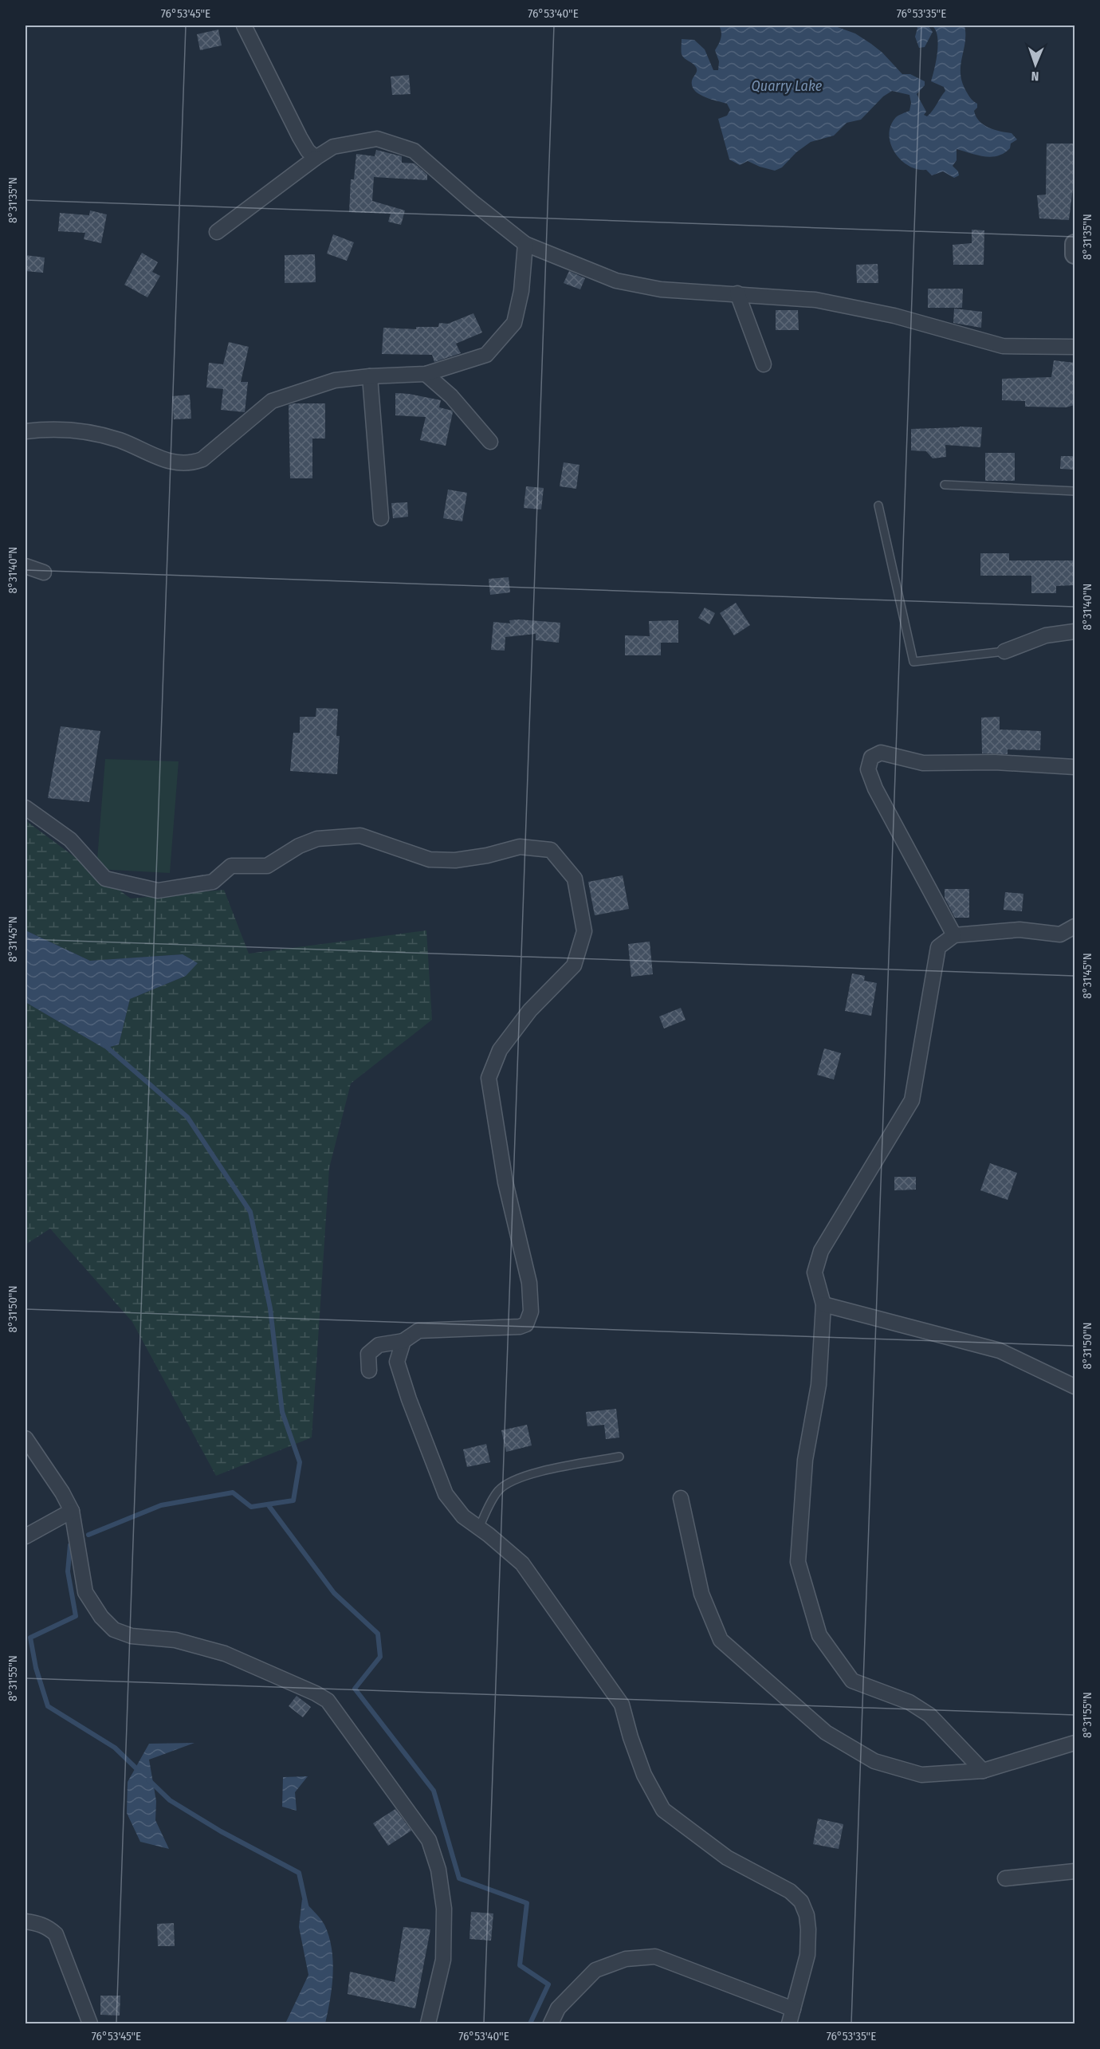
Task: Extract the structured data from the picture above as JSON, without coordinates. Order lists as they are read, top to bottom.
{
  "water": ["Quarry Lake"],
  "north": "bottom",
  "coordinates": [
    "76°53'45\"E",
    "76°53'40\"E",
    "76°53'35\"E",
    "8°31'35\"N",
    "8°31'40\"N",
    "8°31'45\"N",
    "8°31'50\"N",
    "8°31'55\"N"
  ]
}
